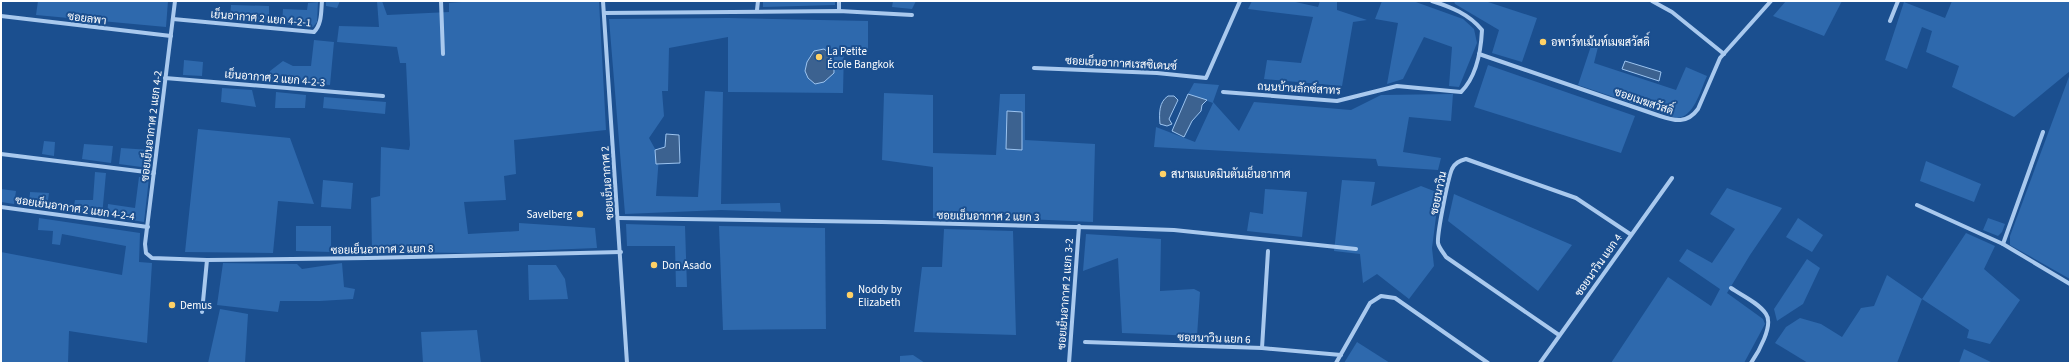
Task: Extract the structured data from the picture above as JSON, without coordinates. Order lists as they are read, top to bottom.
{
  "streets": {
    "street": [
      "ซอยลพา",
      "เย็นอากาศ 2 แยก 4-2-1",
      "ซอยเย็นอากาศเรสซิเดนซ์",
      "เย็นอากาศ 2 แยก 4-2-3",
      "ถนนบ้านลักซ์สาทร",
      "ซอยเมฆสวัสดิ์",
      "ซอยเย็นอากาศ 2 แยก 4-2",
      "ซอยเย็นอากาศ 2",
      "ซอยนาวิน",
      "ซอยเย็นอากาศ 2 แยก 4-2-4",
      "ซอยเย็นอากาศ 2 แยก 3",
      "ซอยเย็นอากาศ 2 แยก 8",
      "ซอยนาวิน แยก 4",
      "ซอยเย็นอากาศ 2 แยก 3-2",
      "ซอยนาวิน แยก 6"
    ]
  },
  "crossings": [
    ["ซอยลพา", "ซอยเย็นอากาศ 2 แยก 4-2"],
    ["เย็นอากาศ 2 แยก 4-2-1", "ซอยเย็นอากาศ 2 แยก 4-2"],
    ["เย็นอากาศ 2 แยก 4-2-3", "ซอยเย็นอากาศ 2 แยก 4-2"],
    ["ถนนบ้านลักซ์สาทร", "ซอยเมฆสวัสดิ์"],
    ["ซอยเย็นอากาศ 2 แยก 4-2", "ซอยเย็นอากาศ 2 แยก 4-2-4"],
    ["ซอยเย็นอากาศ 2 แยก 4-2", "ซอยเย็นอากาศ 2 แยก 8"],
    ["ซอยเย็นอากาศ 2", "ซอยเย็นอากาศ 2 แยก 3"],
    ["ซอยเย็นอากาศ 2", "ซอยเย็นอากาศ 2 แยก 8"],
    ["ซอยนาวิน", "ซอยนาวิน แยก 4"],
    ["ซอยเย็นอากาศ 2 แยก 3", "ซอยเย็นอากาศ 2 แยก 3-2"]
  ],
  "places": [
    "อพาร์ทเม้นท์เมฆสวัสดิ์",
    "La Petite École Bangkok",
    "สนามแบดมินตันเย็นอากาศ",
    "Savelberg",
    "Don Asado",
    "Noddy by Elizabeth",
    "Demus"
  ]
}
